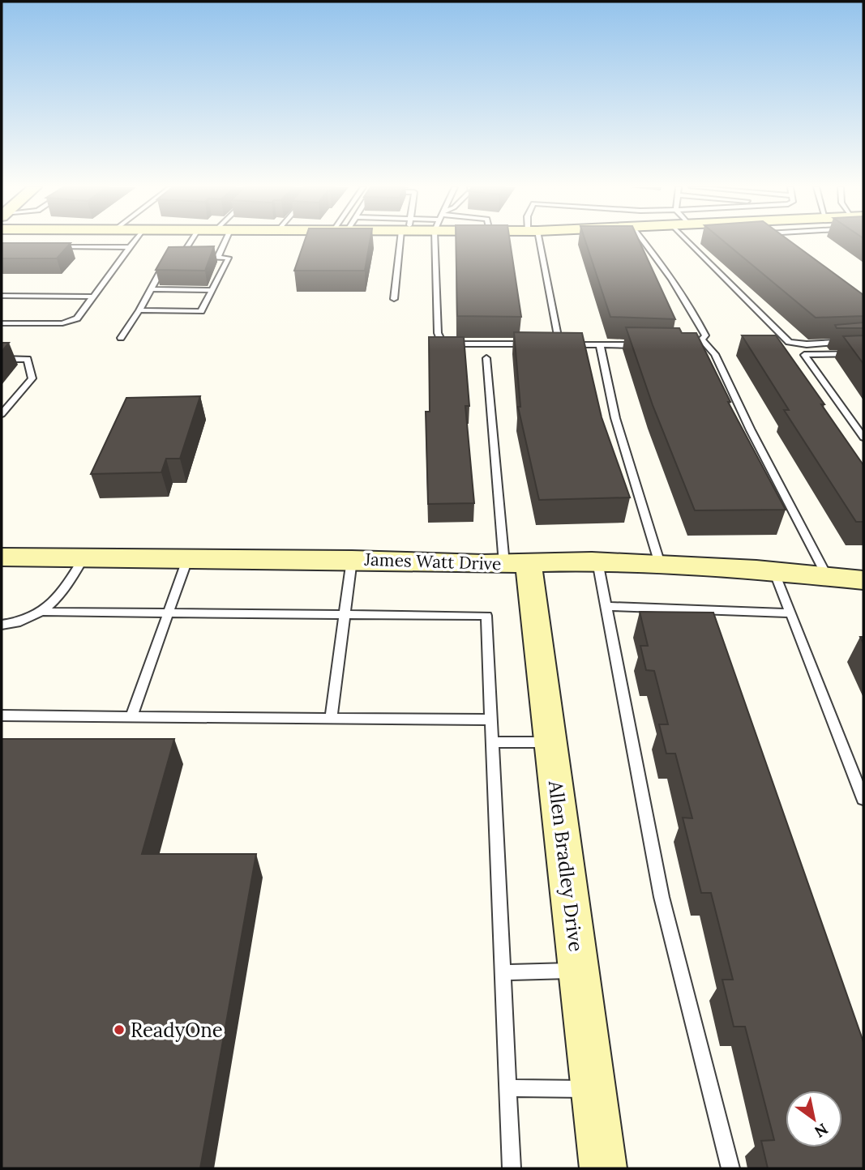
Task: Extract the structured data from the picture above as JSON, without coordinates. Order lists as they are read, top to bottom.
{
  "streets": {
    "main road": ["James Watt Drive", "Allen Bradley Drive"]
  },
  "crossings": [
    ["James Watt Drive", "Allen Bradley Drive"]
  ],
  "places": ["ReadyOne"],
  "north": "bottom right"
}
